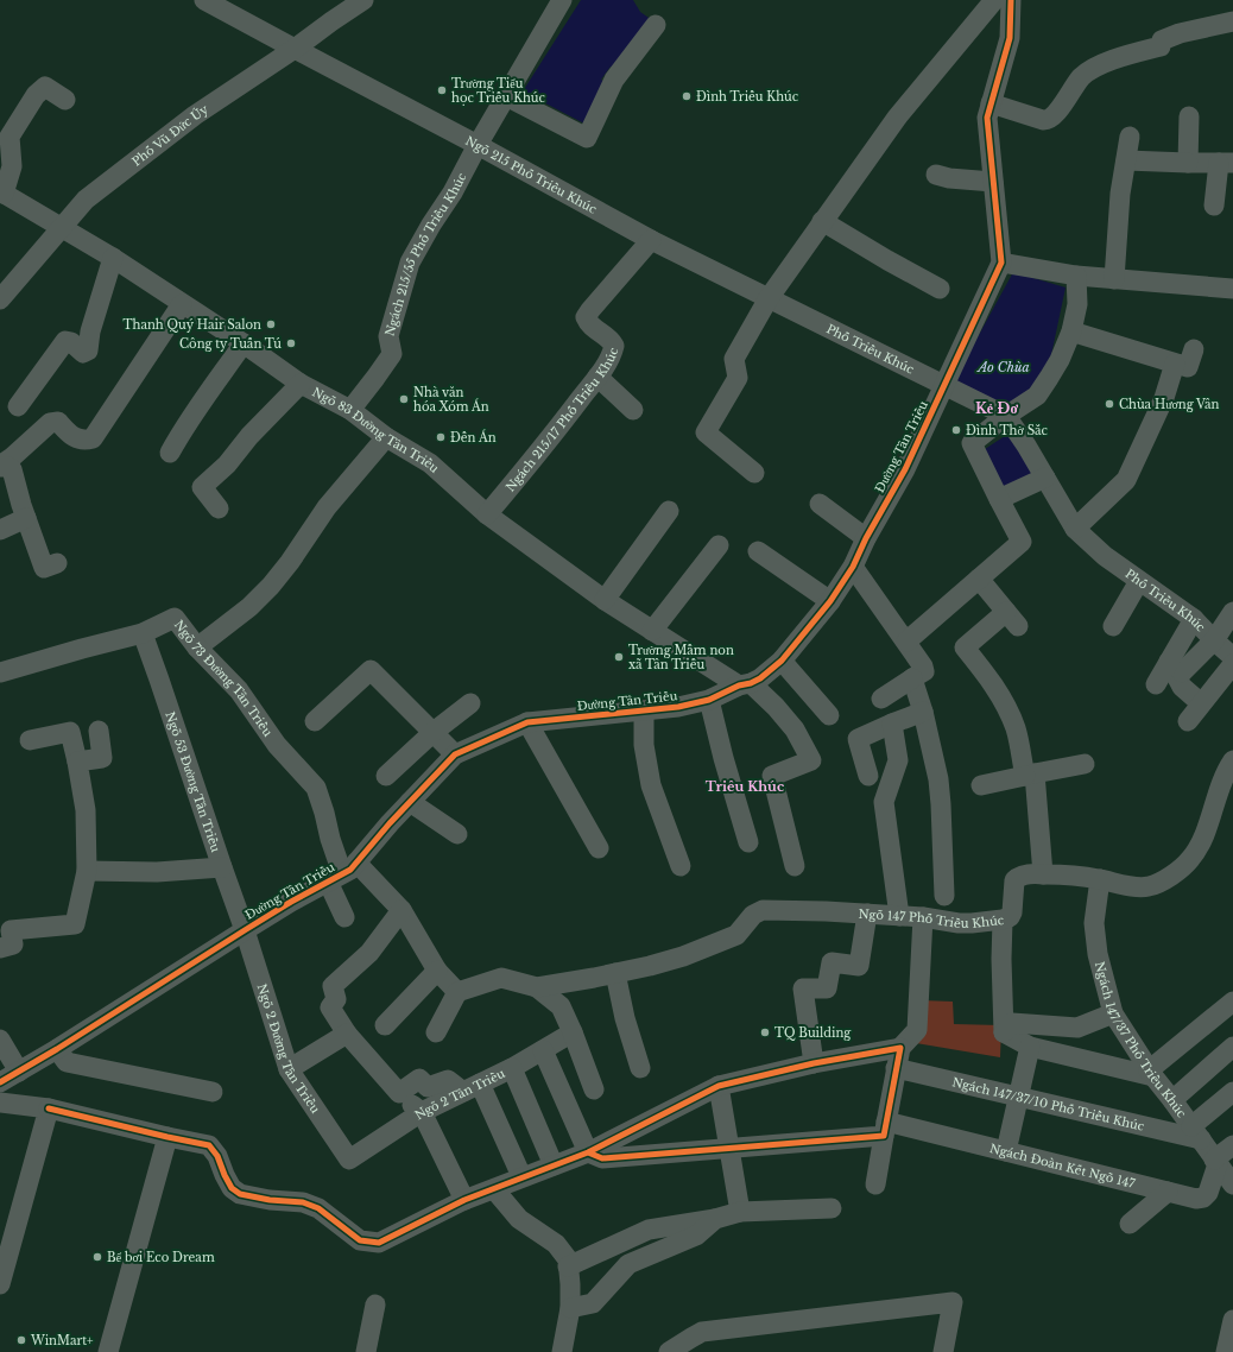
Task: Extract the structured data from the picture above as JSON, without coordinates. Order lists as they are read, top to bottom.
{
  "streets": {
    "street": [
      "Phố Vũ Đức Úy",
      "Ngõ 215 Phố Triều Khúc",
      "Ngách 215/55 Phố Triều Khúc",
      "Phố Triều Khúc",
      "Ngách 215/17 Phố Triều Khúc",
      "Ngõ 83 Đường Tân Triều",
      "Đường Tân Triều",
      "Ngõ 73 Đường Tân Triều",
      "Ngõ 53 Đường Tân Triều",
      "Ngõ 147 Phố Triều Khúc",
      "Ngách 147/37 Phố Triều Khúc",
      "Ngõ 2 Đường Tân Triều",
      "Ngõ 2 Tân Triều",
      "Ngách 147/37/10 Phố Triều Khúc",
      "Ngách Đoàn Kết Ngõ 147"
    ]
  },
  "crossings": [
    ["Phố Vũ Đức Úy", "Ngõ 215 Phố Triều Khúc"],
    ["Phố Vũ Đức Úy", "Ngõ 83 Đường Tân Triều"],
    ["Ngõ 215 Phố Triều Khúc", "Ngách 215/55 Phố Triều Khúc"],
    ["Ngõ 215 Phố Triều Khúc", "Phố Triều Khúc"],
    ["Ngõ 215 Phố Triều Khúc", "Ngách 215/17 Phố Triều Khúc"],
    ["Ngách 215/55 Phố Triều Khúc", "Ngõ 83 Đường Tân Triều"],
    ["Phố Triều Khúc", "Đường Tân Triều"],
    ["Ngách 215/17 Phố Triều Khúc", "Ngõ 83 Đường Tân Triều"],
    ["Ngõ 83 Đường Tân Triều", "Đường Tân Triều"],
    ["Đường Tân Triều", "Ngõ 73 Đường Tân Triều"],
    ["Đường Tân Triều", "Ngõ 53 Đường Tân Triều"],
    ["Đường Tân Triều", "Ngõ 2 Đường Tân Triều"],
    ["Ngõ 73 Đường Tân Triều", "Ngõ 53 Đường Tân Triều"],
    ["Ngõ 53 Đường Tân Triều", "Ngõ 2 Đường Tân Triều"],
    ["Ngõ 147 Phố Triều Khúc", "Ngách 147/37 Phố Triều Khúc"],
    ["Ngách 147/37 Phố Triều Khúc", "Ngách 147/37/10 Phố Triều Khúc"],
    ["Ngách 147/37 Phố Triều Khúc", "Ngách Đoàn Kết Ngõ 147"],
    ["Ngõ 2 Đường Tân Triều", "Ngõ 2 Tân Triều"]
  ],
  "districts": ["Kẻ Đơ", "Triêu Khúc"],
  "water": ["Ao Chùa"],
  "places": [
    "Trường Tiểu học Triều Khúc",
    "Đình Triều Khúc",
    "Thanh Quý Hair Salon",
    "Công ty Tuấn Tú",
    "Nhà văn hóa Xóm Án",
    "Chùa Hương Vân",
    "Đình Thờ Sắc",
    "Đền Án",
    "Trường Mầm non xã Tân Triều",
    "TQ Building",
    "Bể bơi Eco Dream",
    "WinMart+"
  ]
}
